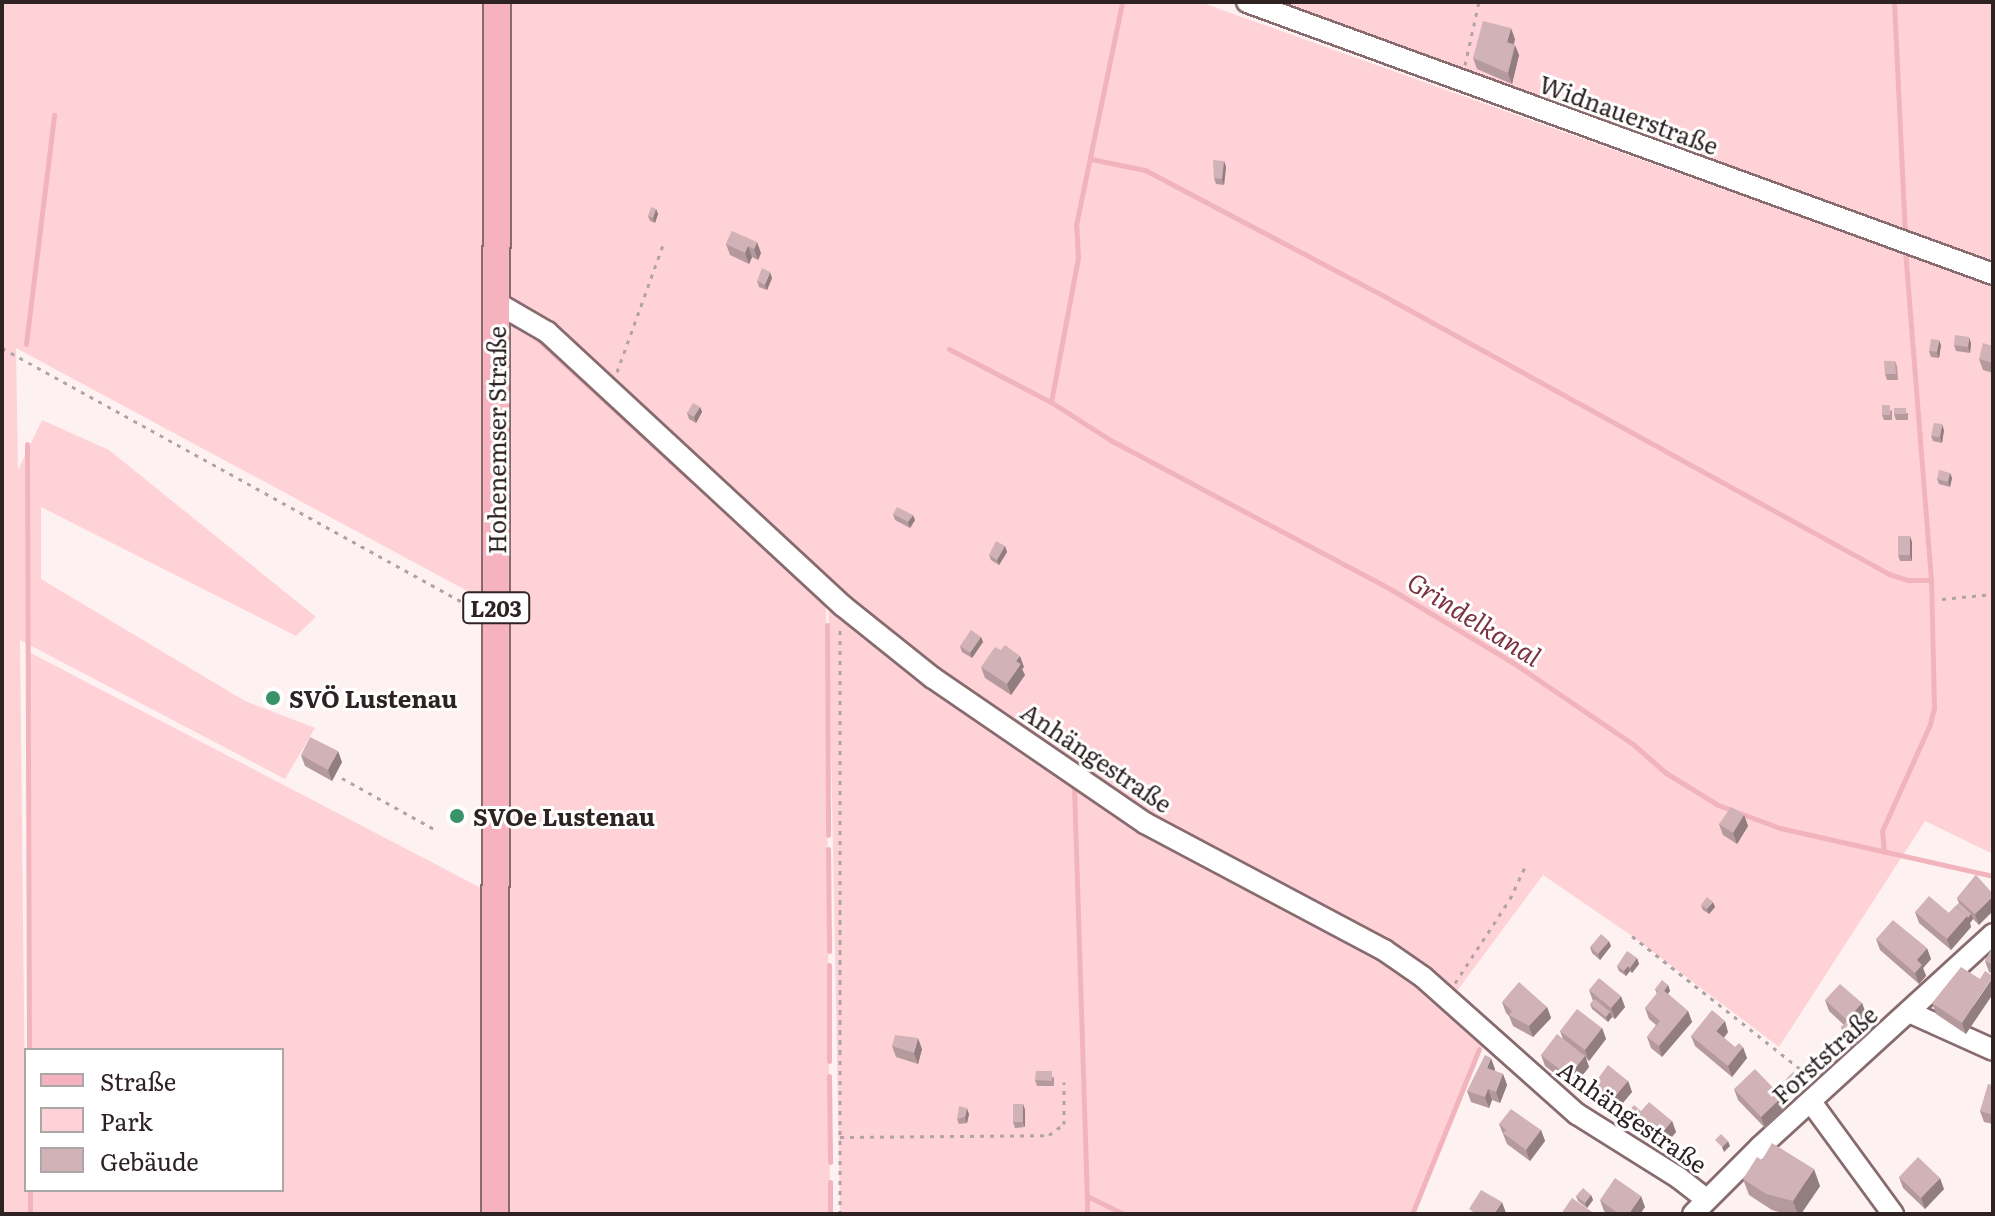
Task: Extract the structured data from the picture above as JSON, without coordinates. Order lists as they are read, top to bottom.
{
  "streets": {
    "main road": ["Hohenemser Straße", "L203"],
    "street": ["Widnauerstraße", "Anhängestraße", "Forststraße"]
  },
  "crossings": [
    ["Hohenemser Straße", "Anhängestraße"],
    ["Anhängestraße", "Forststraße"]
  ],
  "water": ["Grindelkanal"],
  "places": ["SVÖ Lustenau", "SVOe Lustenau"],
  "legend": ["Straße", "Park", "Gebäude"]
}
